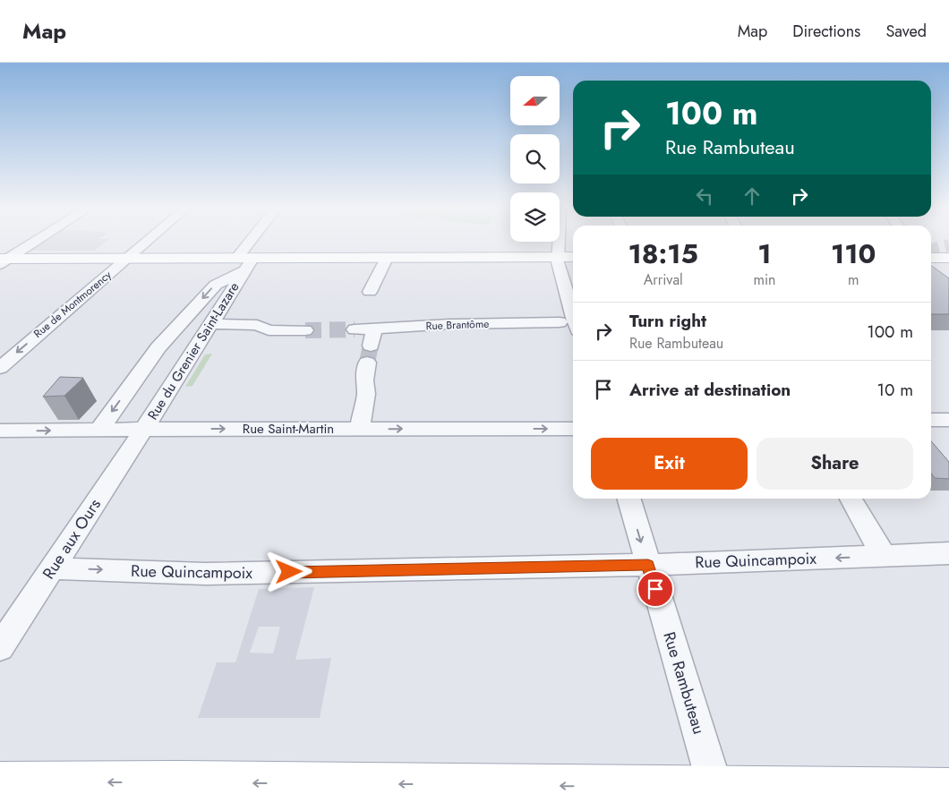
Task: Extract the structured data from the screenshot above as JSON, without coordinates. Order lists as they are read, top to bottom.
{
  "streets": {
    "street": [
      "Rue de Montmorency",
      "Rue Brantôme",
      "Rue du Grenier Saint-Lazare",
      "Rue Saint-Martin",
      "Rue aux Ours",
      "Rue Quincampoix",
      "Rue Rambuteau"
    ]
  },
  "crossings": [
    ["Rue du Grenier Saint-Lazare", "Rue Saint-Martin"],
    ["Rue du Grenier Saint-Lazare", "Rue aux Ours"],
    ["Rue Saint-Martin", "Rue aux Ours"],
    ["Rue aux Ours", "Rue Quincampoix"],
    ["Rue Quincampoix", "Rue Rambuteau"]
  ],
  "one_way": ["Rue de Montmorency", "Rue Saint-Martin"],
  "north": "left",
  "page": {
    "header": "Map",
    "nav": ["Map", "Directions", "Saved"],
    "turn": ["100 m", "Rue Rambuteau"],
    "eta": [
      "18:15",
      "Arrival",
      "1",
      "min",
      "110",
      "m"
    ],
    "list": [
      {
        "name": "Turn right",
        "note": "Rue Rambuteau",
        "value": "100 m"
      },
      {
        "name": "Arrive at destination",
        "value": "10 m"
      }
    ],
    "buttons": ["Exit", "Share"]
  }
}
